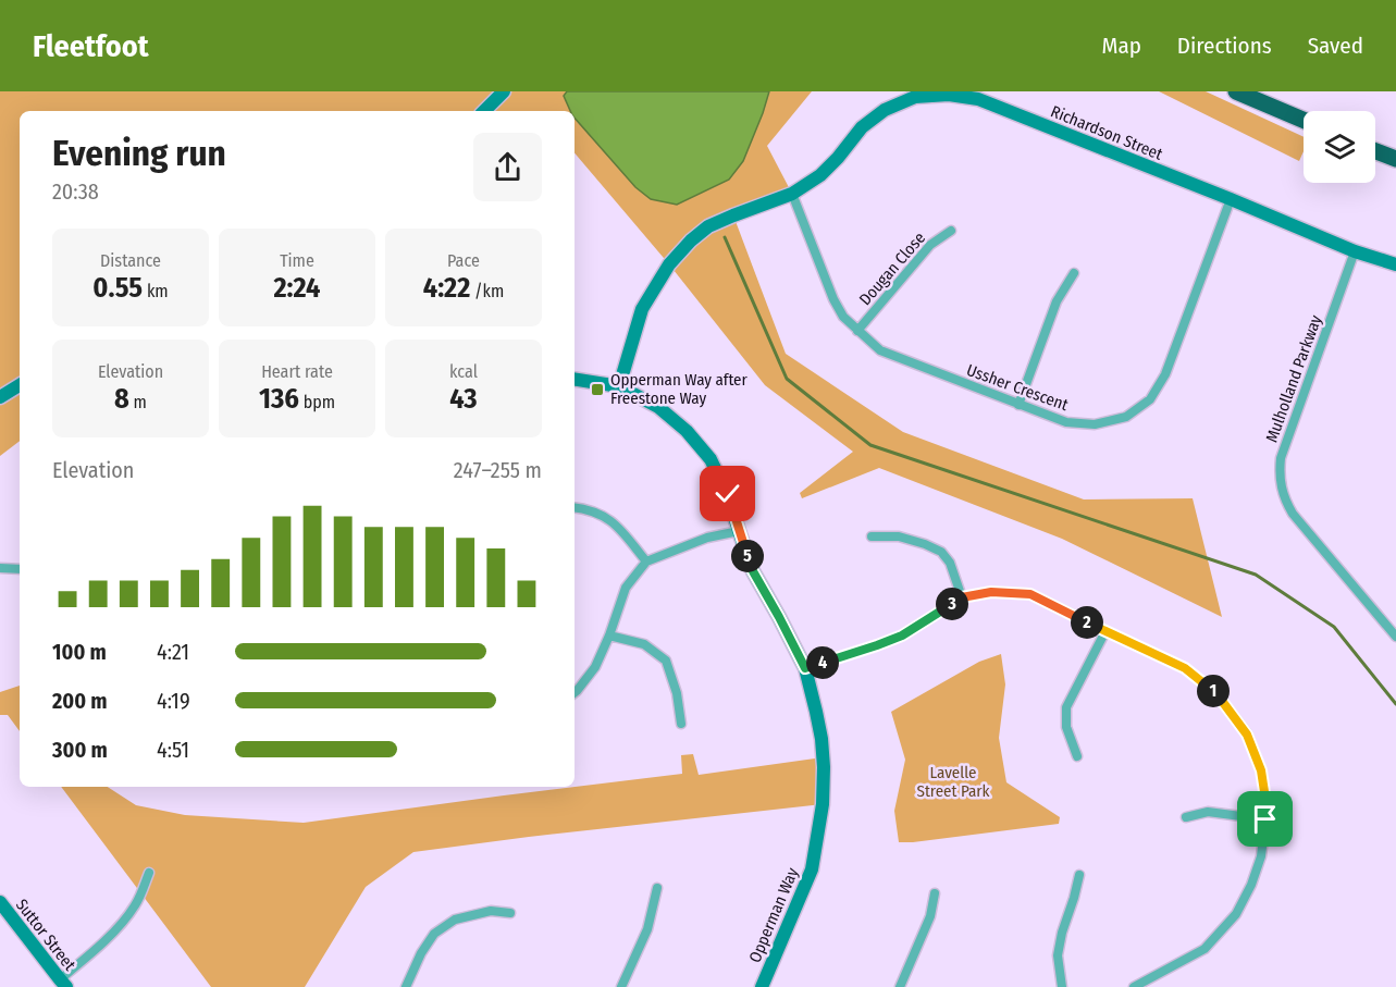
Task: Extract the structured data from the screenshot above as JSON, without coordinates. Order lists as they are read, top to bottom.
{
  "streets": {
    "street": [
      "Richardson Street",
      "Dougan Close",
      "Mulholland Parkway",
      "Ussher Crescent",
      "Opperman Way",
      "Suttor Street"
    ]
  },
  "crossings": [
    ["Richardson Street", "Mulholland Parkway"],
    ["Richardson Street", "Ussher Crescent"],
    ["Richardson Street", "Opperman Way"],
    ["Dougan Close", "Ussher Crescent"]
  ],
  "parks": ["Lavelle Street Park"],
  "places": {
    "transit": ["Opperman Way after Freestone Way"]
  },
  "page": {
    "header": "Fleetfoot",
    "nav": ["Map", "Directions", "Saved"],
    "heading": ["Evening run", "20:38"],
    "stats": [
      ["Distance", "0.55 km"],
      ["Time", "2:24"],
      ["Pace", "4:22 /km"],
      ["Elevation", "8 m"],
      ["Heart rate", "136 bpm"],
      ["kcal", "43"]
    ],
    "chart": ["Elevation", "247–255 m"],
    "pins": [
      "5",
      "3",
      "2",
      "4",
      "1"
    ],
    "list": [
      {
        "name": "100 m",
        "note": "4:21"
      },
      {
        "name": "200 m",
        "note": "4:19"
      },
      {
        "name": "300 m",
        "note": "4:51"
      }
    ]
  }
}
